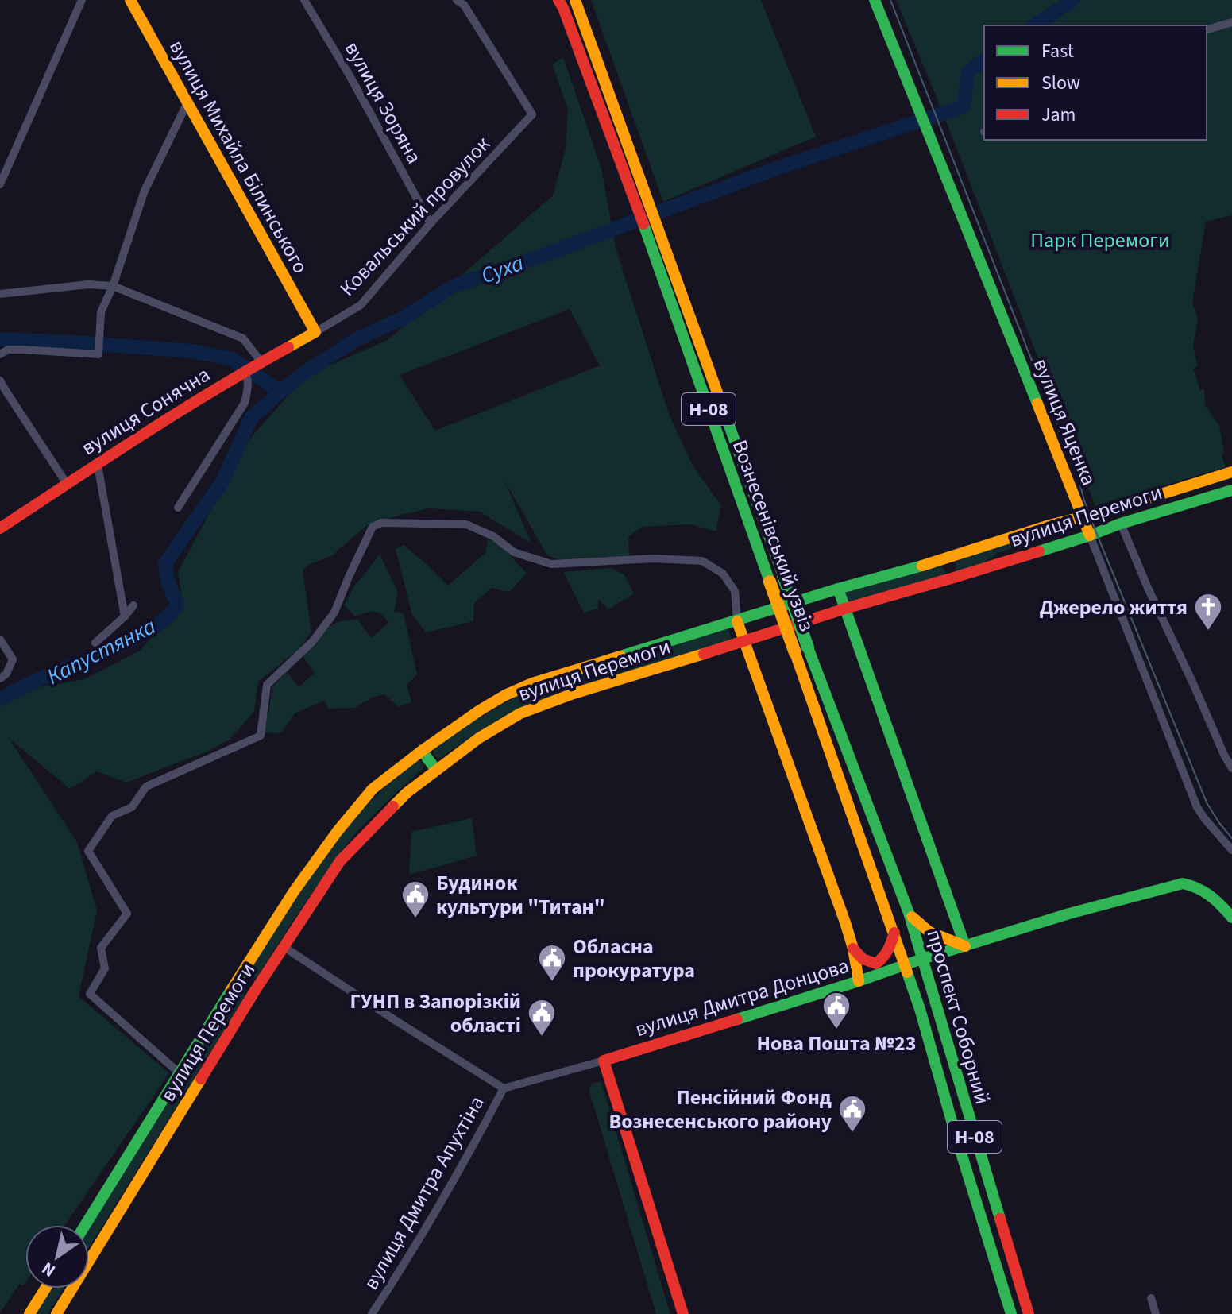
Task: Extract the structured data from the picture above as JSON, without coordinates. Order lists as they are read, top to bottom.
{
  "streets": {
    "main road": [
      "вулиця Михайла Білинського",
      "Н-08",
      "вулиця Сонячна",
      "вулиця Яценка",
      "вулиця Перемоги",
      "Вознесенівський узвіз",
      "вулиця Дмитра Донцова",
      "проспект Соборний"
    ],
    "street": ["вулиця Зоряна", "Ковальський провулок", "вулиця Дмитра Апухтіна"]
  },
  "crossings": [
    ["вулиця Зоряна", "Ковальський провулок"],
    ["вулиця Михайла Білинського", "Ковальський провулок"],
    ["вулиця Михайла Білинського", "вулиця Сонячна"],
    ["Ковальський провулок", "вулиця Сонячна"],
    ["вулиця Яценка", "вулиця Перемоги"],
    ["Вознесенівський узвіз", "проспект Соборний"],
    ["вулиця Дмитра Донцова", "проспект Соборний"],
    ["вулиця Дмитра Донцова", "вулиця Дмитра Апухтіна"]
  ],
  "water": ["Суха", "Капустянка"],
  "parks": ["Парк Перемоги"],
  "places": {
    "church": ["Джерело життя"],
    "public building": [
      "Будинок культури \"Титан\"",
      "Обласна прокуратура",
      "Нова Пошта №23",
      "ГУНП в Запорізкій області",
      "Пенсійний Фонд Вознесенського району"
    ]
  },
  "legend": ["Fast", "Slow", "Jam"],
  "north": "bottom left"
}
